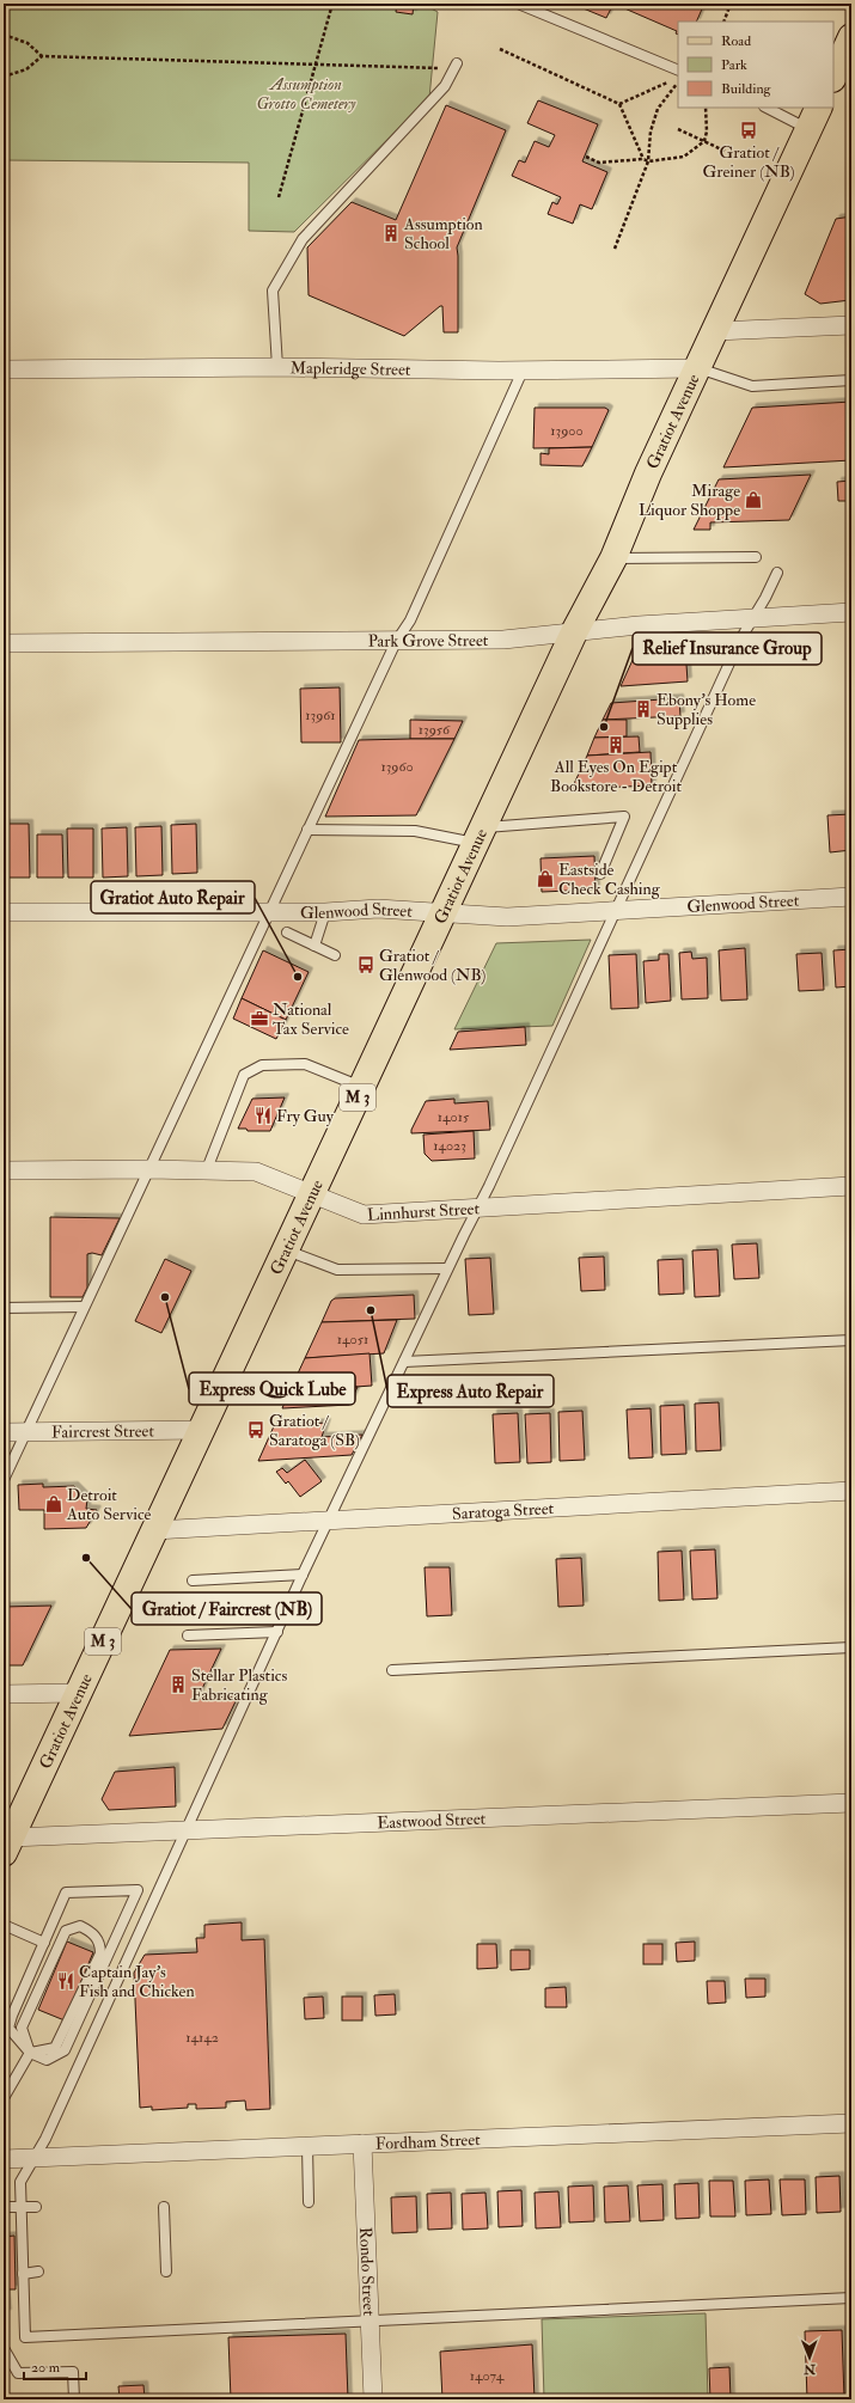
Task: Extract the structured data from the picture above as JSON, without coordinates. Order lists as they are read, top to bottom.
{
  "streets": {
    "main road": ["Gratiot Avenue", "M 3"],
    "street": [
      "Mapleridge Street",
      "Park Grove Street",
      "Glenwood Street",
      "Linnhurst Street",
      "Faircrest Street",
      "Saratoga Street",
      "Eastwood Street",
      "Fordham Street",
      "Rondo Street"
    ]
  },
  "crossings": [
    ["Mapleridge Street", "Gratiot Avenue"],
    ["Gratiot Avenue", "Park Grove Street"],
    ["Gratiot Avenue", "Glenwood Street"],
    ["Gratiot Avenue", "Linnhurst Street"],
    ["Gratiot Avenue", "Faircrest Street"],
    ["Gratiot Avenue", "Saratoga Street"],
    ["Gratiot Avenue", "Eastwood Street"],
    ["Fordham Street", "Rondo Street"]
  ],
  "parks": ["Assumption Grotto Cemetery"],
  "places": {
    "bus stop": ["Gratiot / Greiner (NB)", "Gratiot / Glenwood (NB)", "Gratiot / Saratoga (SB)"],
    "building": [
      "Assumption School",
      "Ebony's Home Supplies",
      "All Eyes On Egipt Bookstore - Detroit",
      "Stellar Plastics Fabricating"
    ],
    "shop": ["Mirage Liquor Shoppe", "Eastside Check Cashing", "Detroit Auto Service"],
    "other": [
      "Relief Insurance Group",
      "Gratiot Auto Repair",
      "Express Quick Lube",
      "Express Auto Repair",
      "Gratiot / Faircrest (NB)"
    ],
    "office": ["National Tax Service"],
    "restaurant": ["Fry Guy", "Captain Jay's Fish and Chicken"]
  },
  "house_numbers": [
    "13900",
    "13961",
    "13956",
    "13960",
    "14015",
    "14023",
    "14051",
    "14142",
    "14074"
  ],
  "legend": ["Road", "Park", "Building"],
  "scale_bar": "20 m",
  "north": "bottom"
}
